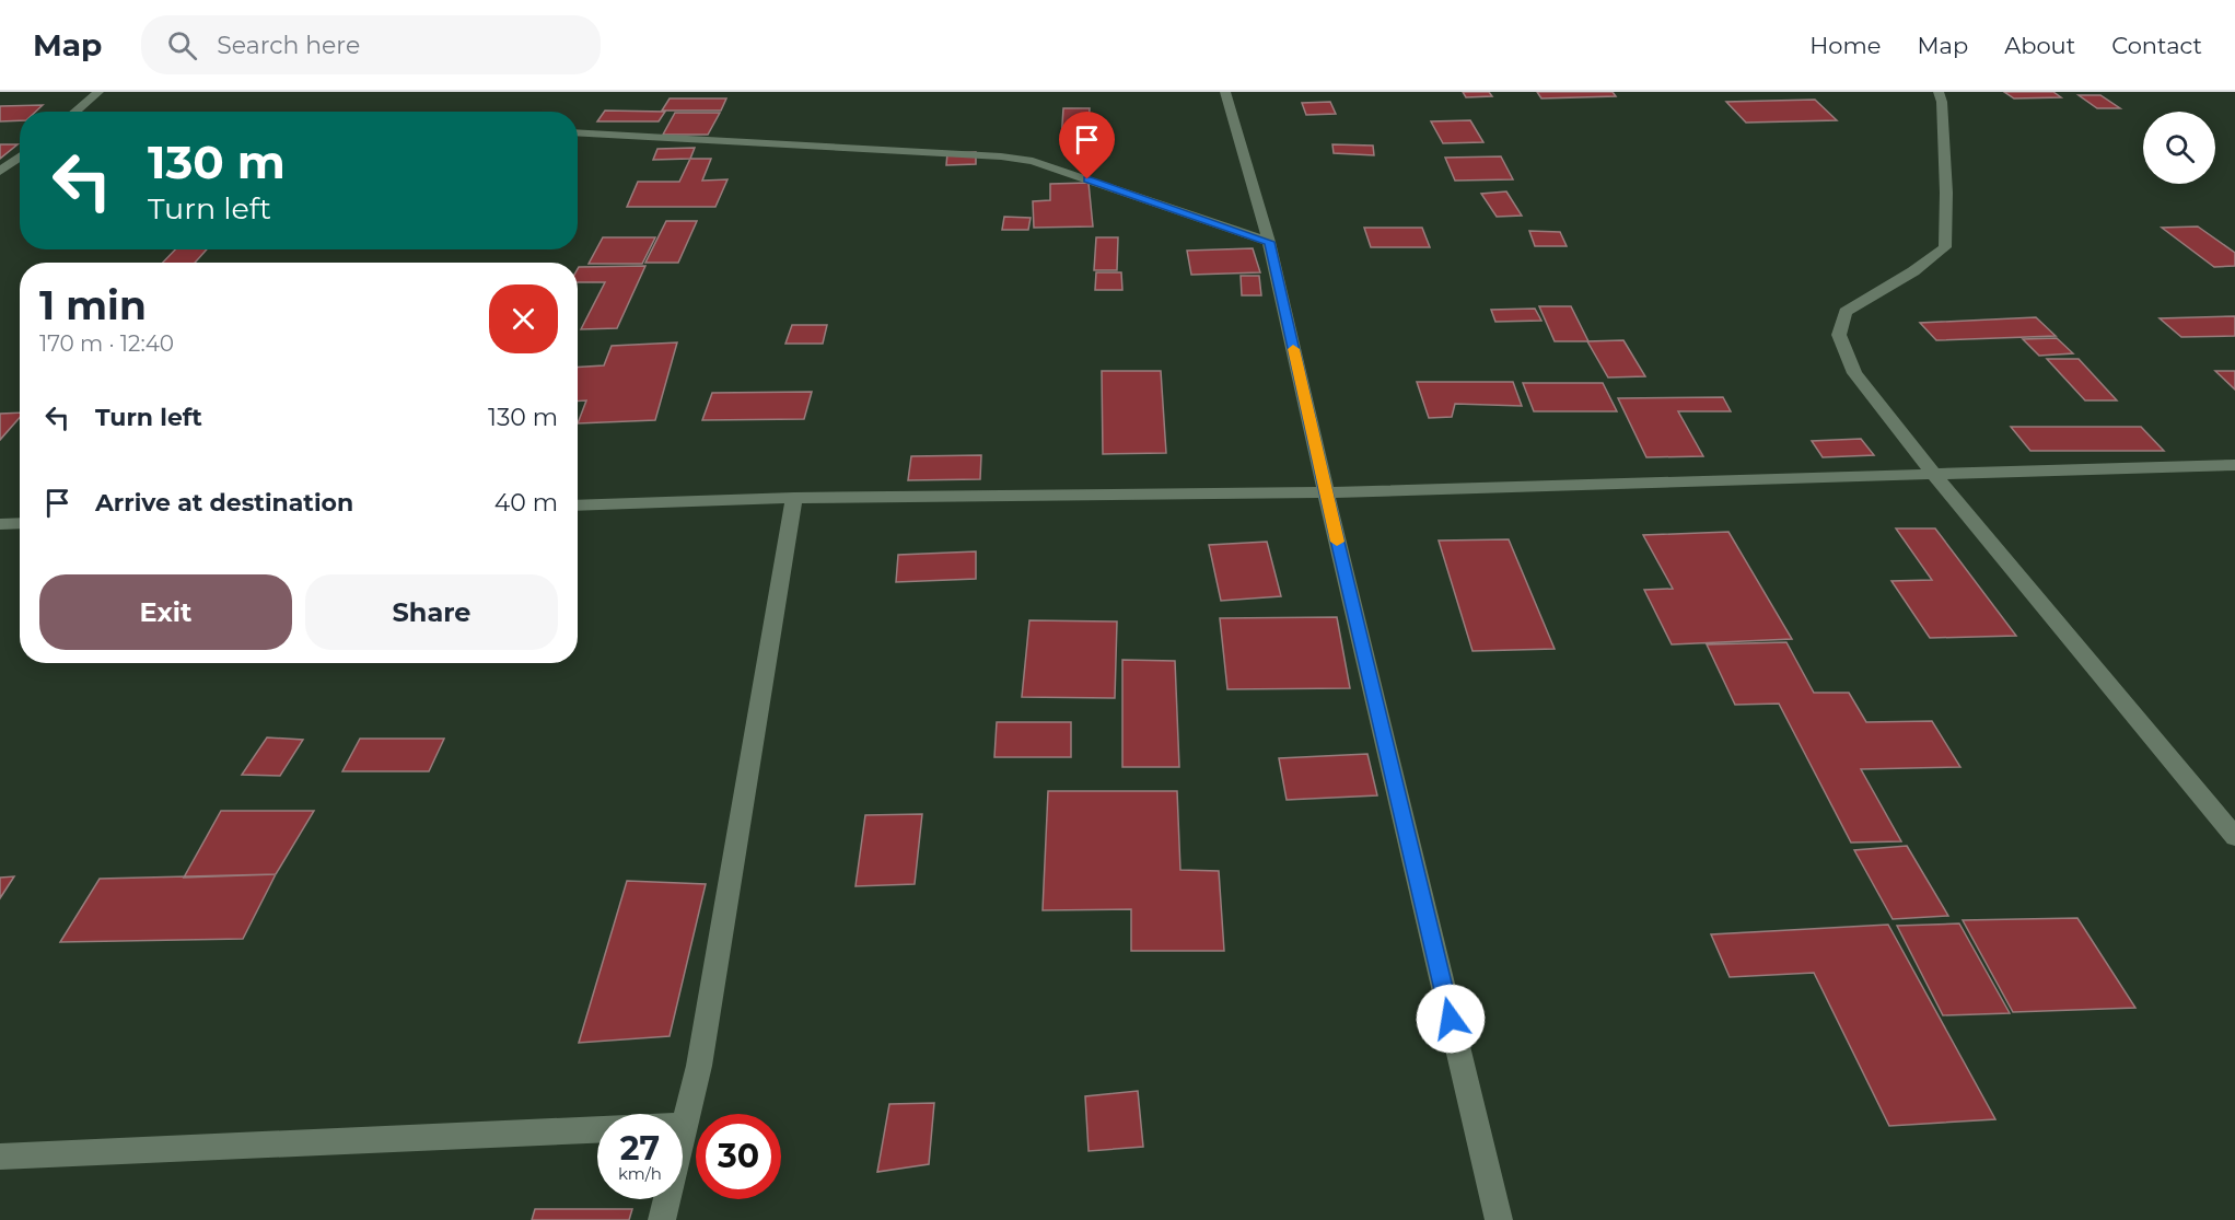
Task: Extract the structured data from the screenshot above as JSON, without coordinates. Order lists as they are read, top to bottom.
{
  "page": {
    "header": "Map",
    "search": "Search here",
    "nav": [
      "Home",
      "Map",
      "About",
      "Contact"
    ],
    "turn": ["130 m", "Turn left"],
    "heading": ["1 min", "170 m · 12:40"],
    "list": [
      {
        "name": "Turn left",
        "value": "130 m"
      },
      {
        "name": "Arrive at destination",
        "value": "40 m"
      }
    ],
    "buttons": ["Exit", "Share"],
    "speed": "27 km/h",
    "limit": "30"
  }
}
